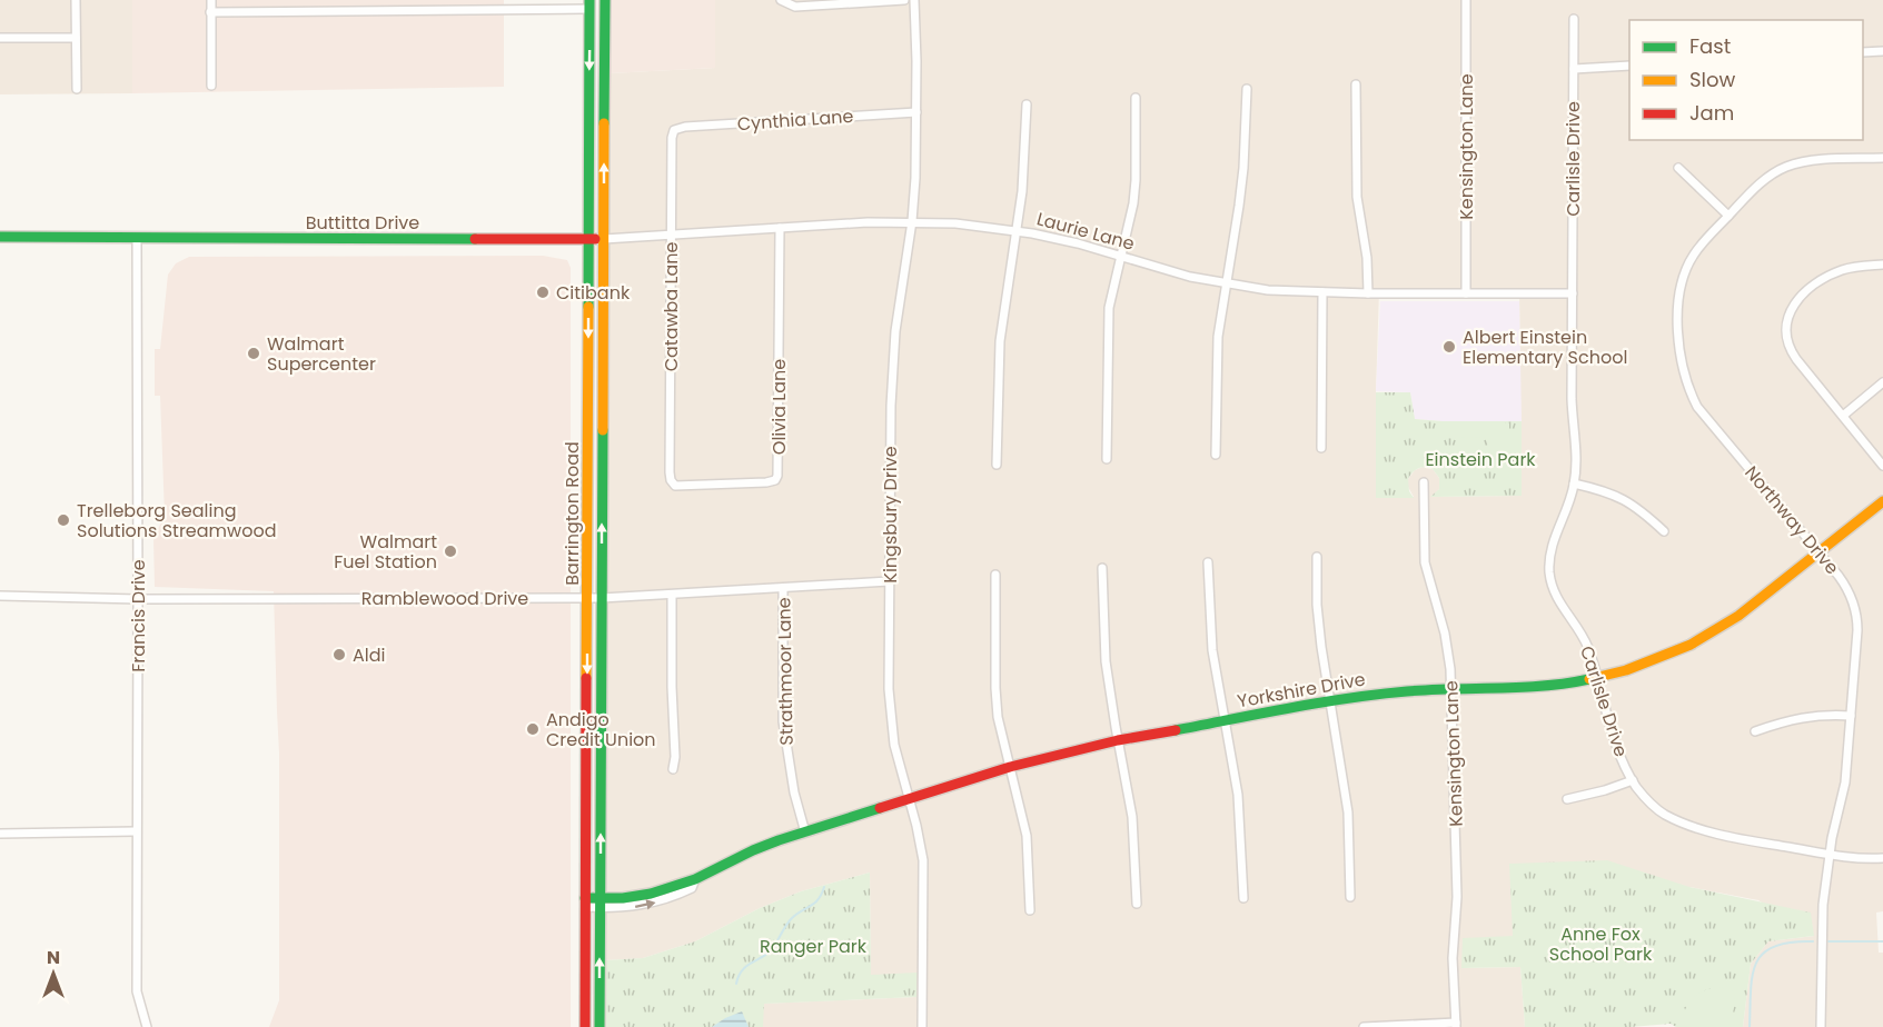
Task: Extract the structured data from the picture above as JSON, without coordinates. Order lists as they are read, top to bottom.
{
  "streets": {
    "main road": [
      "Buttitta Drive",
      "Laurie Lane",
      "Barrington Road",
      "Yorkshire Drive"
    ],
    "street": [
      "Cynthia Lane",
      "Kensington Lane",
      "Carlisle Drive",
      "Catawba Lane",
      "Olivia Lane",
      "Kingsbury Drive",
      "Northway Drive",
      "Ramblewood Drive",
      "Francis Drive",
      "Strathmoor Lane"
    ]
  },
  "crossings": [
    ["Cynthia Lane", "Catawba Lane"],
    ["Cynthia Lane", "Kingsbury Drive"],
    ["Kensington Lane", "Laurie Lane"],
    ["Kensington Lane", "Yorkshire Drive"],
    ["Carlisle Drive", "Laurie Lane"],
    ["Carlisle Drive", "Northway Drive"],
    ["Carlisle Drive", "Yorkshire Drive"],
    ["Buttitta Drive", "Laurie Lane"],
    ["Buttitta Drive", "Barrington Road"],
    ["Buttitta Drive", "Francis Drive"],
    ["Laurie Lane", "Catawba Lane"],
    ["Laurie Lane", "Olivia Lane"],
    ["Laurie Lane", "Barrington Road"],
    ["Laurie Lane", "Kingsbury Drive"],
    ["Catawba Lane", "Olivia Lane"],
    ["Barrington Road", "Ramblewood Drive"],
    ["Barrington Road", "Yorkshire Drive"],
    ["Kingsbury Drive", "Ramblewood Drive"],
    ["Kingsbury Drive", "Yorkshire Drive"],
    ["Northway Drive", "Yorkshire Drive"],
    ["Ramblewood Drive", "Francis Drive"],
    ["Ramblewood Drive", "Strathmoor Lane"],
    ["Strathmoor Lane", "Yorkshire Drive"]
  ],
  "parks": ["Einstein Park", "Anne Fox School Park", "Ranger Park"],
  "places": [
    "Citibank",
    "Albert Einstein Elementary School",
    "Walmart Supercenter",
    "Trelleborg Sealing Solutions Streamwood",
    "Walmart Fuel Station",
    "Aldi",
    "Andigo Credit Union"
  ],
  "legend": ["Fast", "Slow", "Jam"],
  "north": "top"
}
